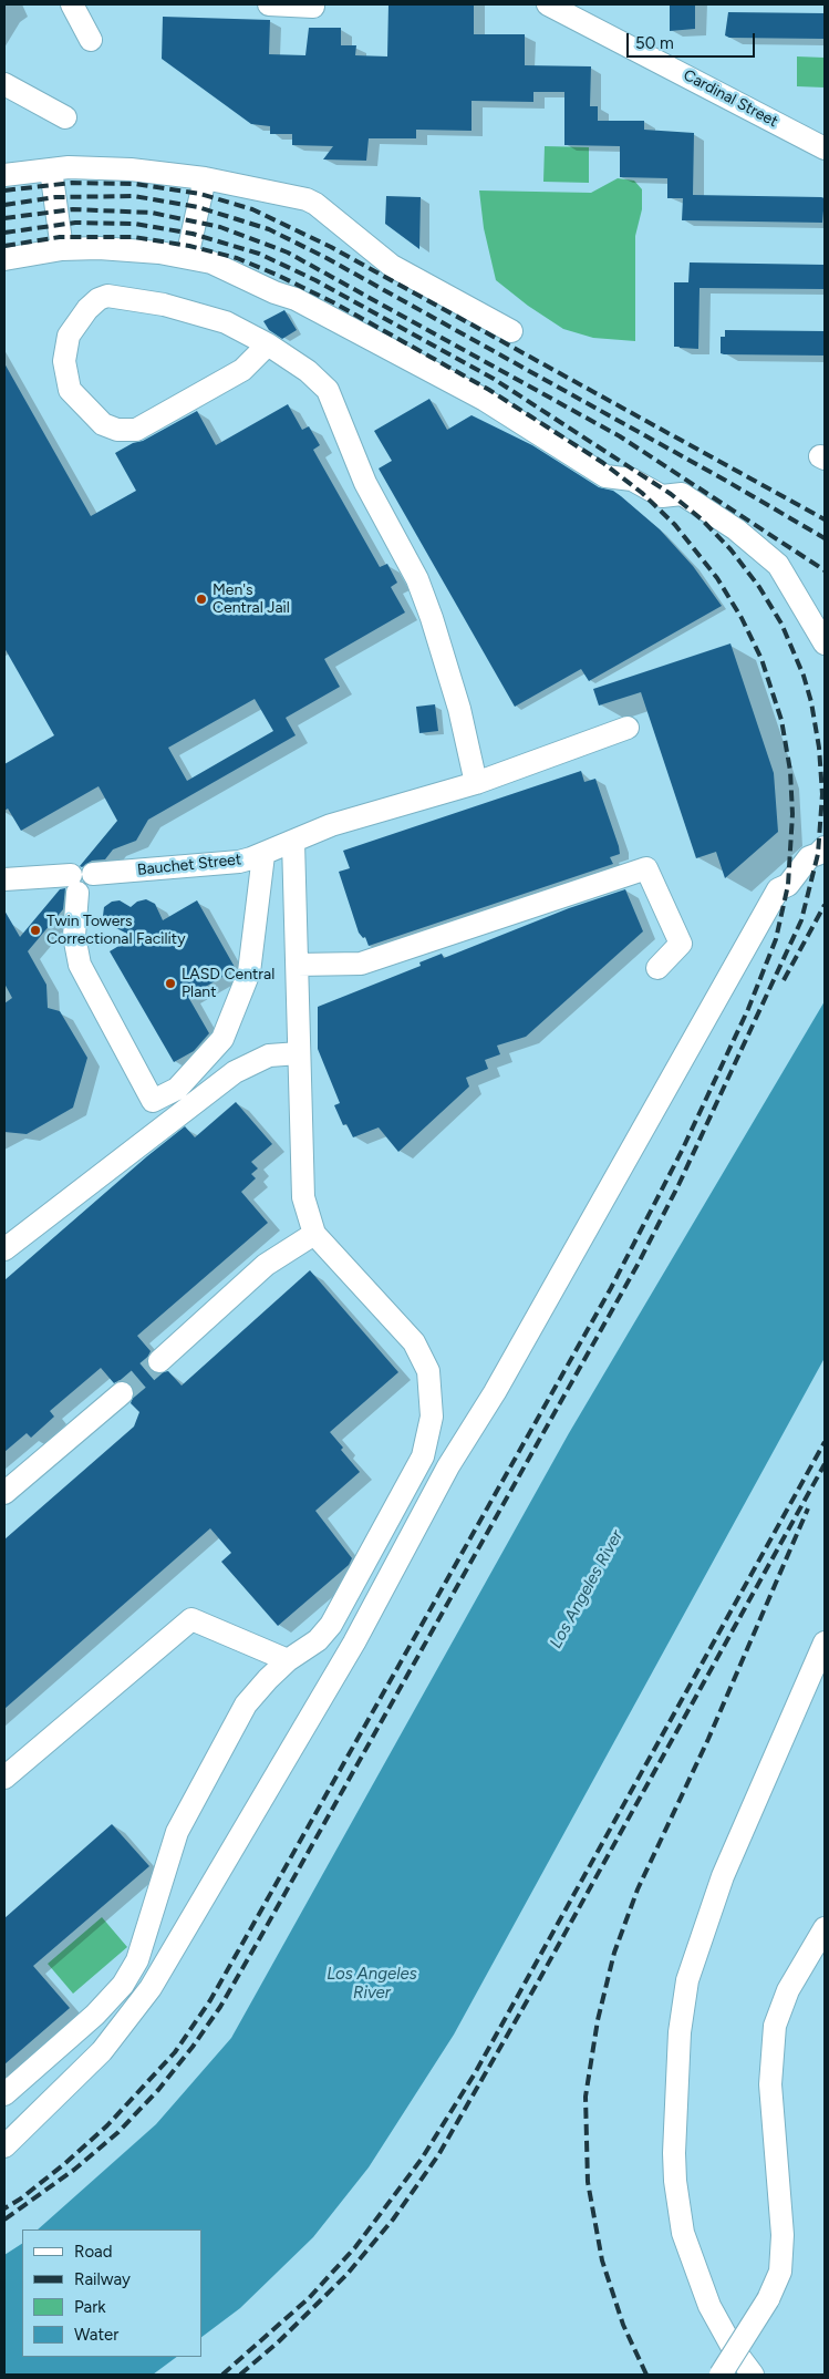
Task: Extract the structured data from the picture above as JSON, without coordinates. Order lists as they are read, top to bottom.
{
  "streets": {
    "street": ["Cardinal Street", "Bauchet Street"]
  },
  "water": ["Los Angeles River"],
  "places": ["Men's Central Jail", "Twin Towers Correctional Facility", "LASD Central Plant"],
  "legend": [
    "Road",
    "Railway",
    "Park",
    "Water"
  ],
  "scale_bar": "50 m"
}
